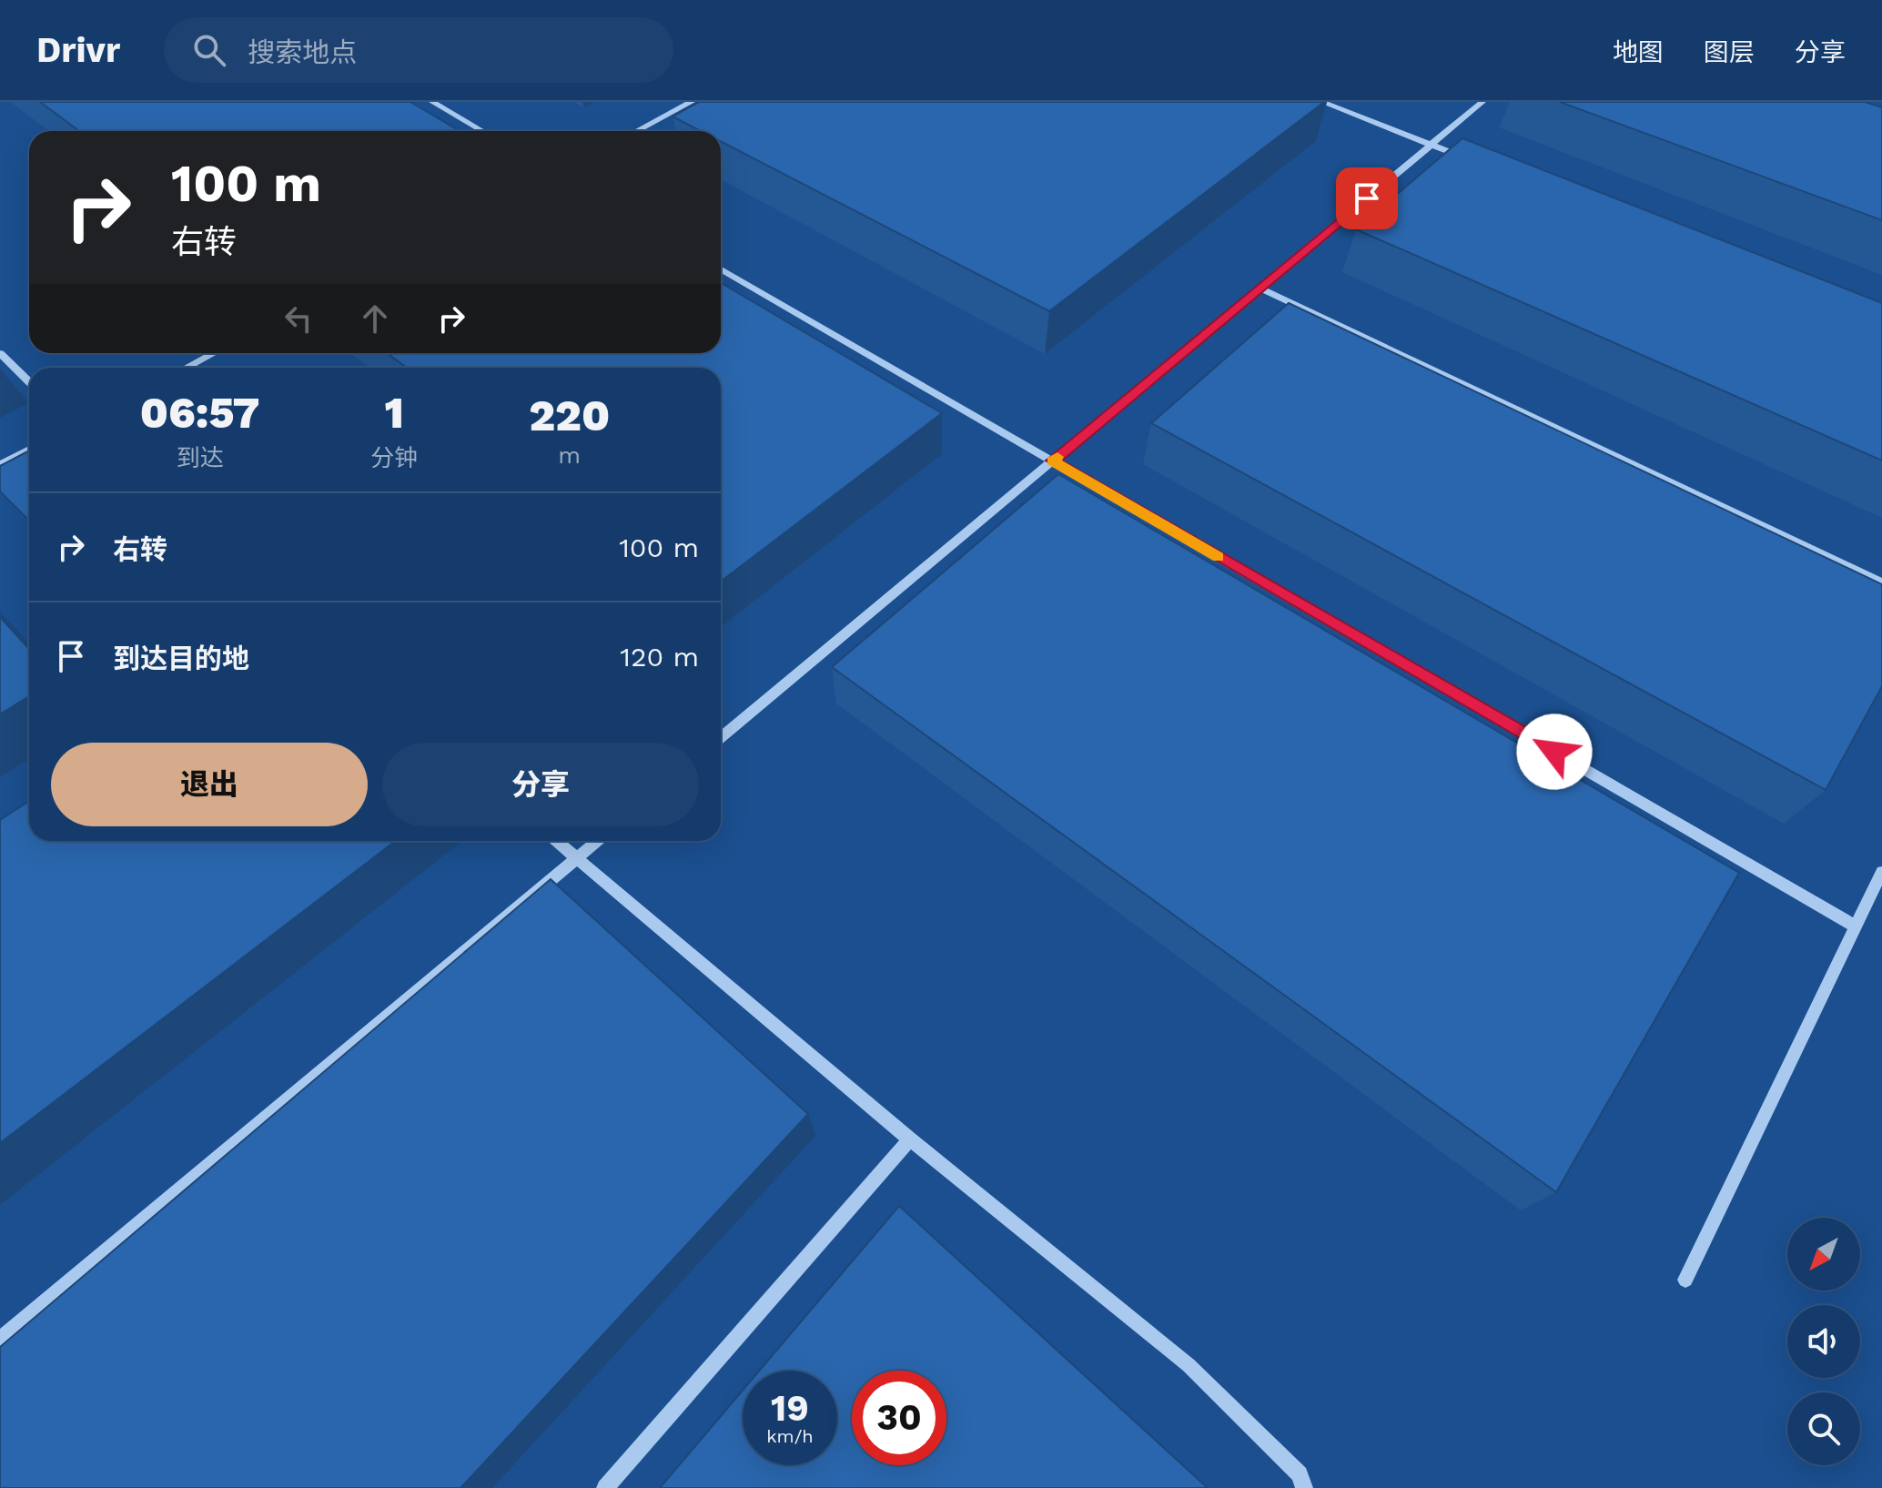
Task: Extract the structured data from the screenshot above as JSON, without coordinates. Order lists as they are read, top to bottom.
{
  "north": "bottom left",
  "page": {
    "header": "Drivr",
    "search": "搜索地点",
    "nav": ["地图", "图层", "分享"],
    "turn": ["100 m", "右转"],
    "eta": [
      "06:57",
      "到达",
      "1",
      "分钟",
      "220",
      "m"
    ],
    "list": [
      {
        "name": "右转",
        "value": "100 m"
      },
      {
        "name": "到达目的地",
        "value": "120 m"
      }
    ],
    "buttons": ["退出", "分享"],
    "speed": "19 km/h",
    "limit": "30"
  }
}
